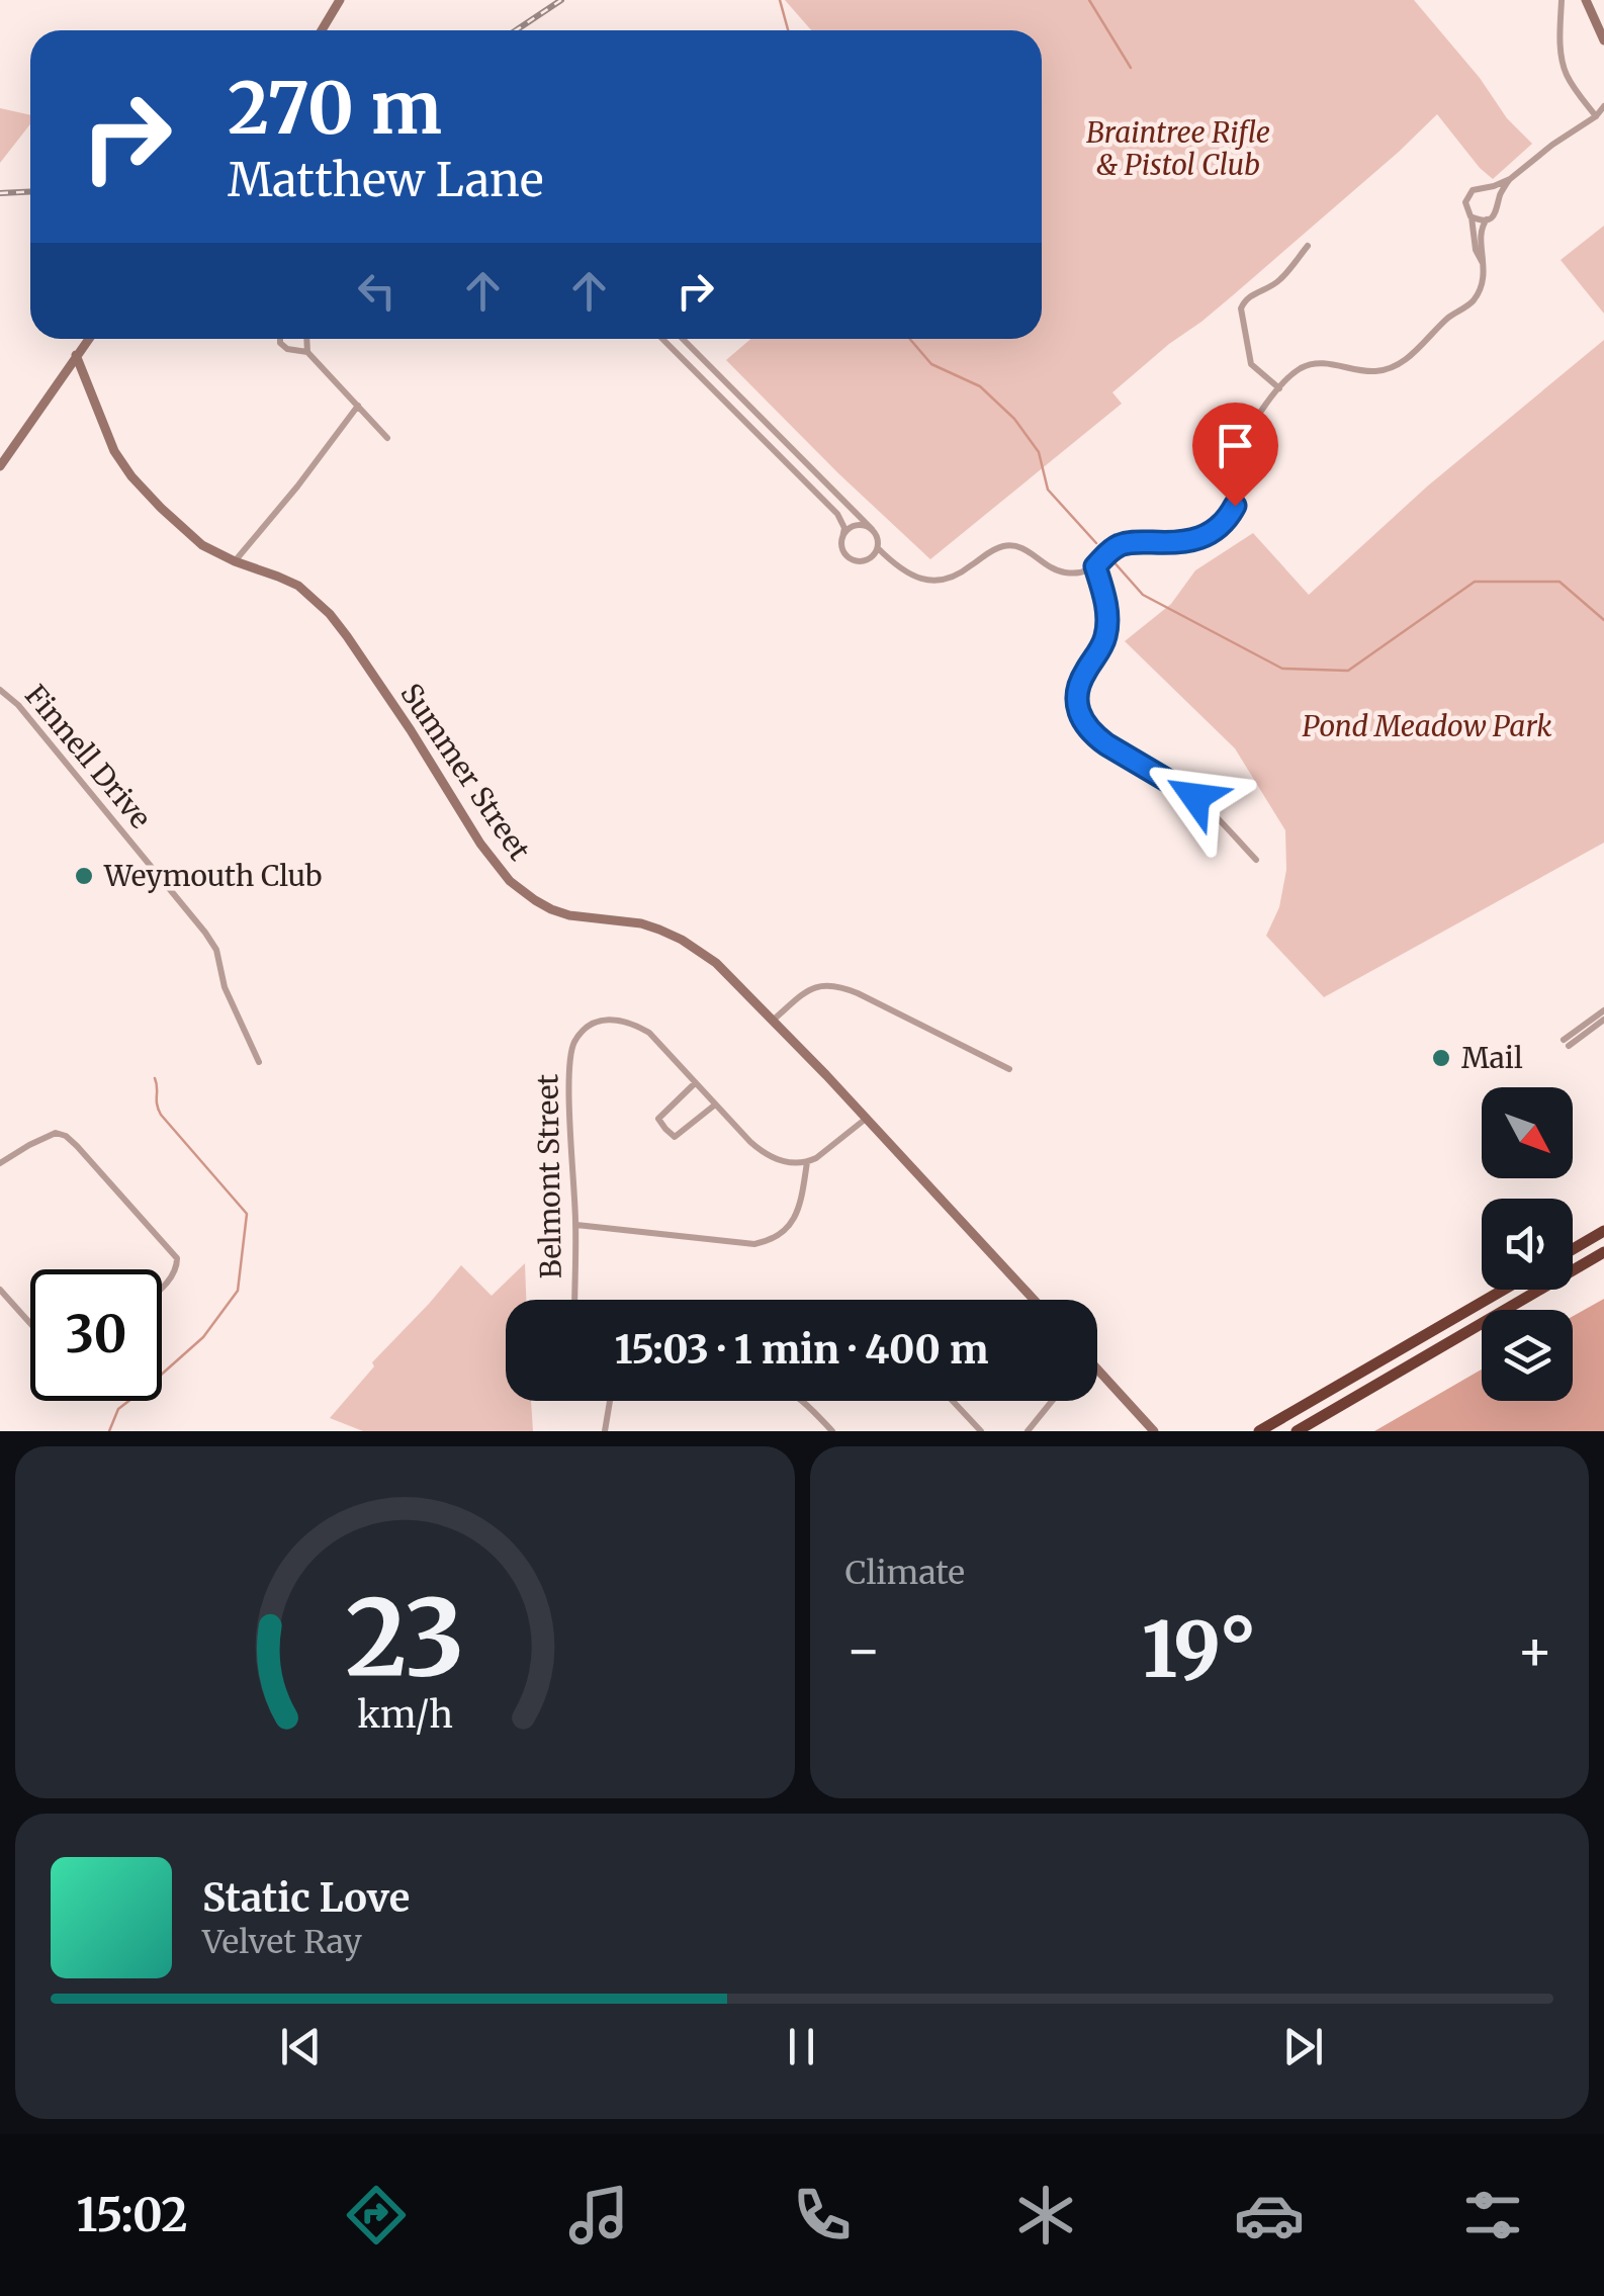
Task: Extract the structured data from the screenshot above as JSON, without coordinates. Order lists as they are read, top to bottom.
{
  "streets": {
    "street": ["Finnell Drive", "Summer Street", "Belmont Street"]
  },
  "parks": ["Braintree Rifle & Pistol Club", "Pond Meadow Park"],
  "places": ["Weymouth Club", "Mail"],
  "north": "bottom right",
  "page": {
    "turn": ["270 m", "Matthew Lane"],
    "limit": "30",
    "trip": "15:03 · 1 min · 400 m",
    "tile": "Climate",
    "heat": ["−", "19°", "+"],
    "song": ["Static Love", "Velvet Ray"],
    "tabs": "15:02",
    "gauge": ["23", "km/h"]
  }
}
